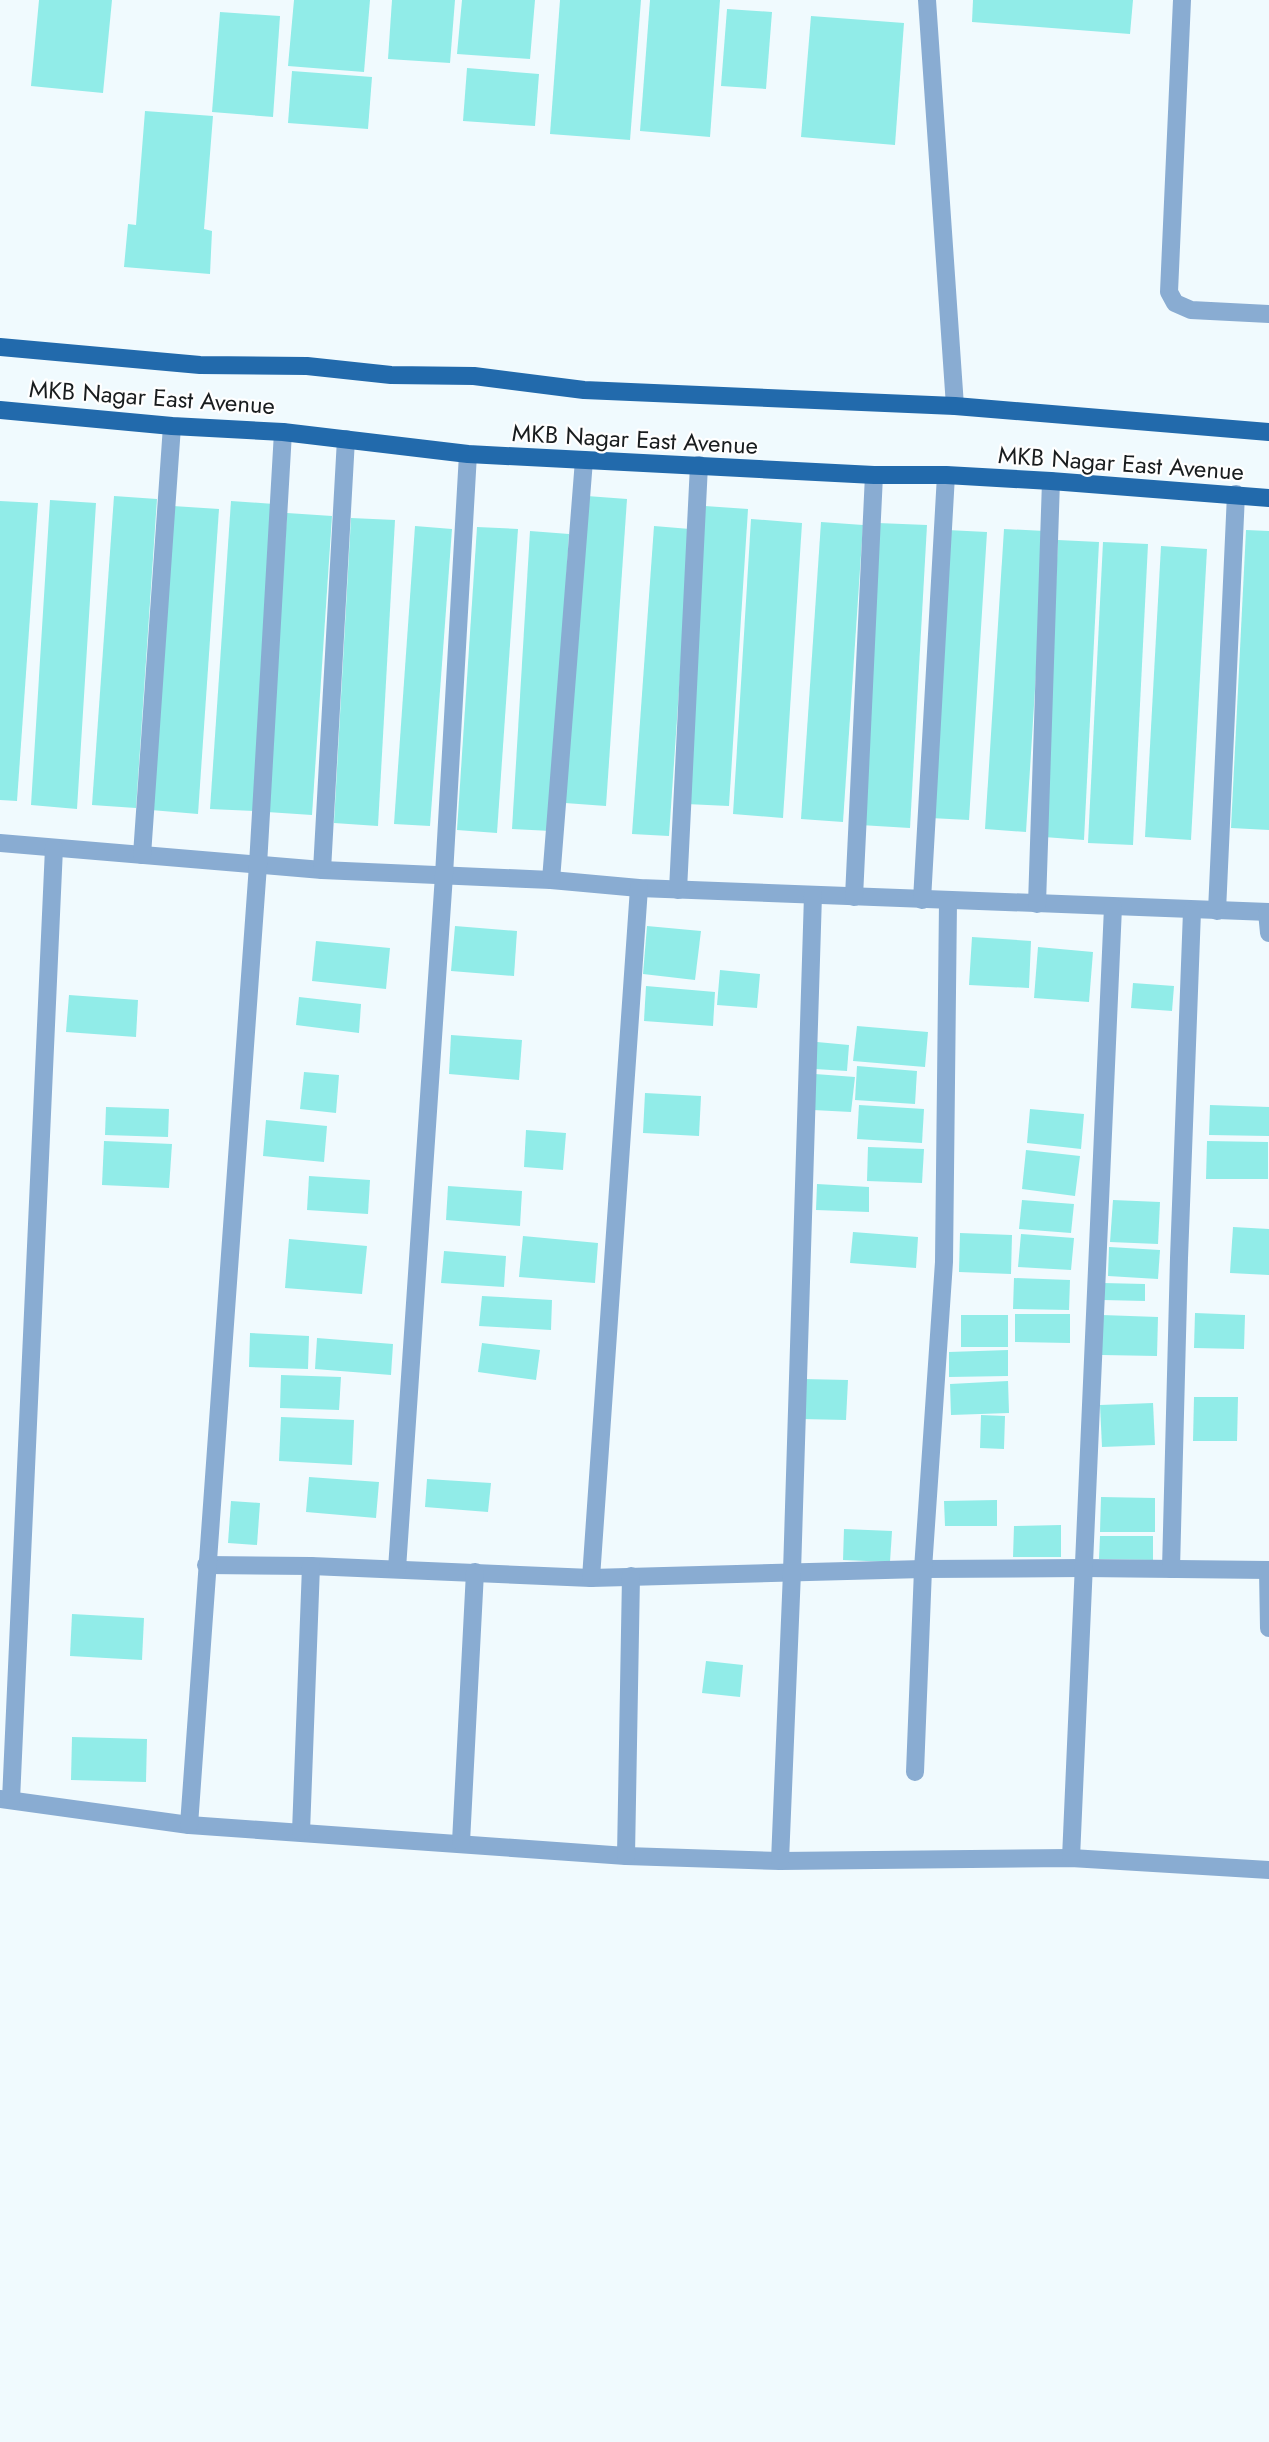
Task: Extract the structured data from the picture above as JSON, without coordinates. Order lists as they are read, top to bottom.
{
  "streets": {
    "main road": ["MKB Nagar East Avenue"]
  }
}
